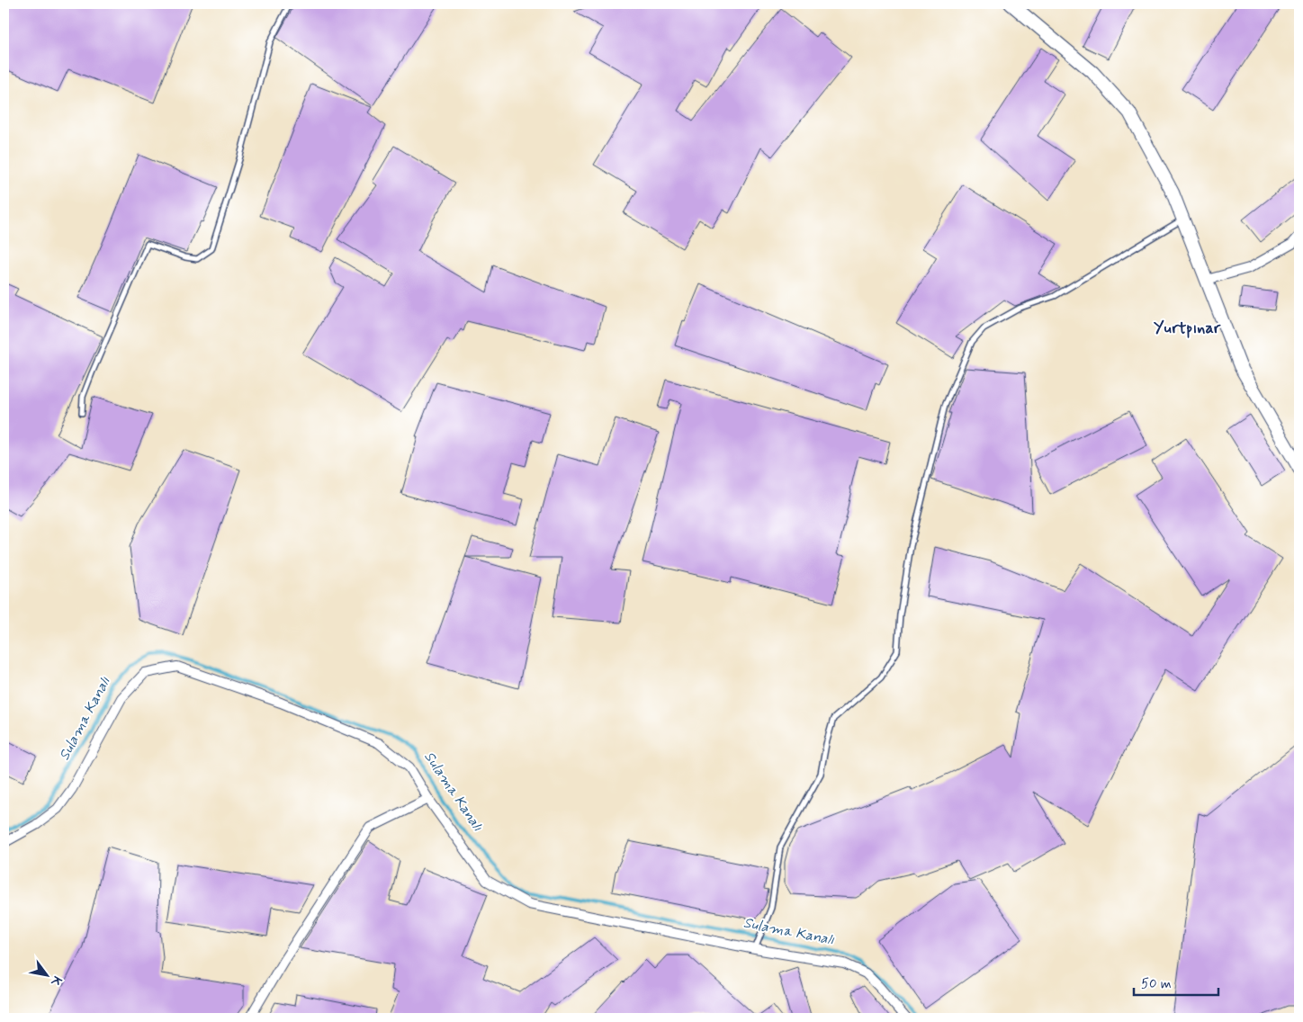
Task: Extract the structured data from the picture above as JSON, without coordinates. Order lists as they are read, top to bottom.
{
  "districts": ["Yurtpınar"],
  "water": ["Sulama Kanalı"],
  "scale_bar": "50 m",
  "north": "bottom right"
}
